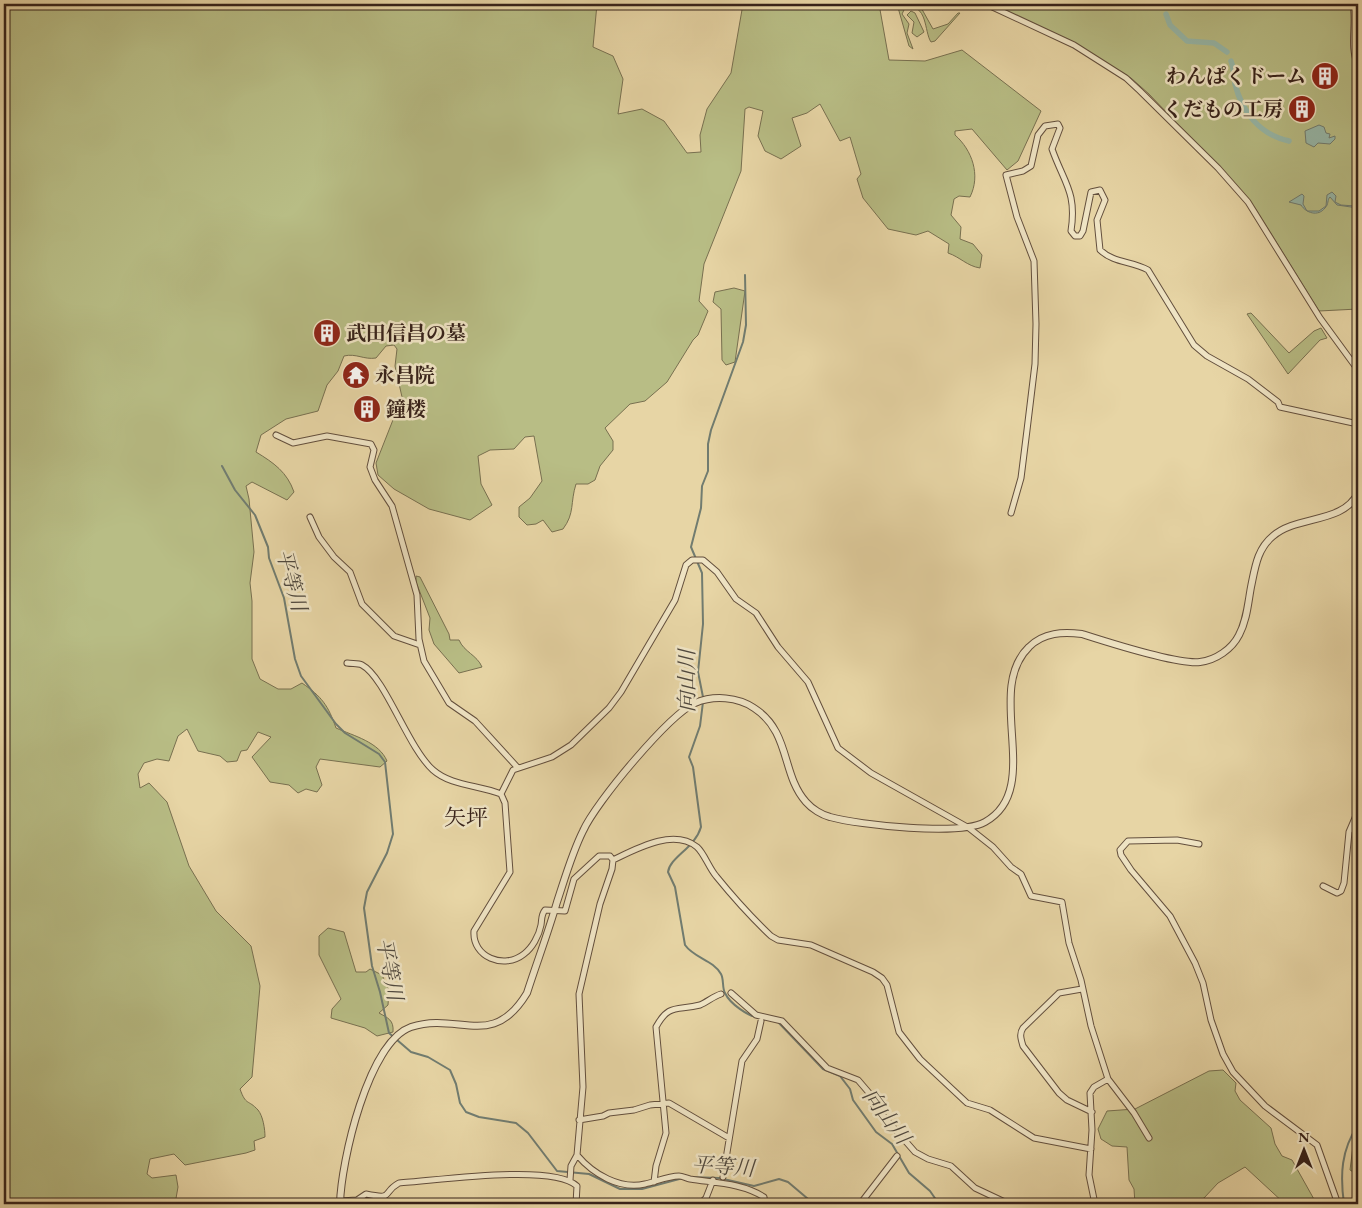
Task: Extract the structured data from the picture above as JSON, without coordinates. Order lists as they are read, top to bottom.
{
  "districts": ["矢坪"],
  "water": ["平等川", "向山川"],
  "places": {
    "building": [
      "わんぱくドーム",
      "くだもの工房",
      "武田信昌の墓",
      "鐘楼"
    ],
    "temple": ["永昌院"]
  },
  "north": "top"
}
